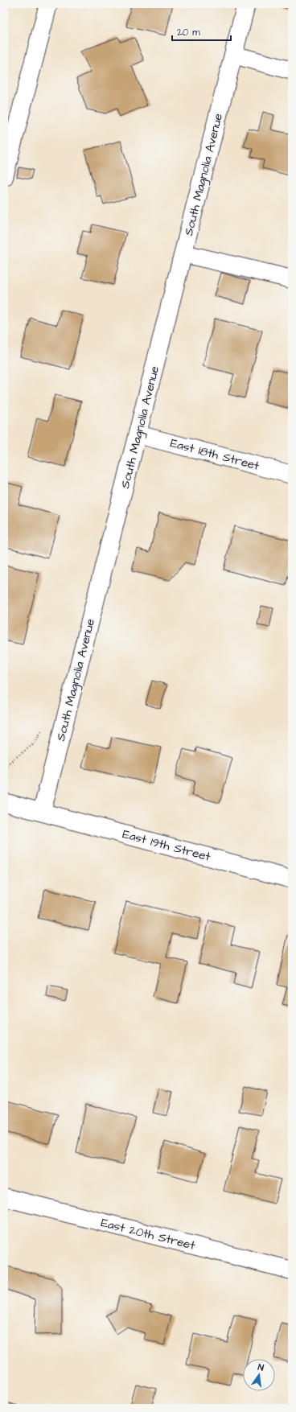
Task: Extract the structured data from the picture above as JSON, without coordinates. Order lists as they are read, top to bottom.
{
  "streets": {
    "street": [
      "South Magnolia Avenue",
      "East 18th Street",
      "East 19th Street",
      "East 20th Street"
    ]
  },
  "crossings": [
    ["South Magnolia Avenue", "East 18th Street"],
    ["South Magnolia Avenue", "East 19th Street"]
  ],
  "scale_bar": "20 m",
  "north": "top"
}
